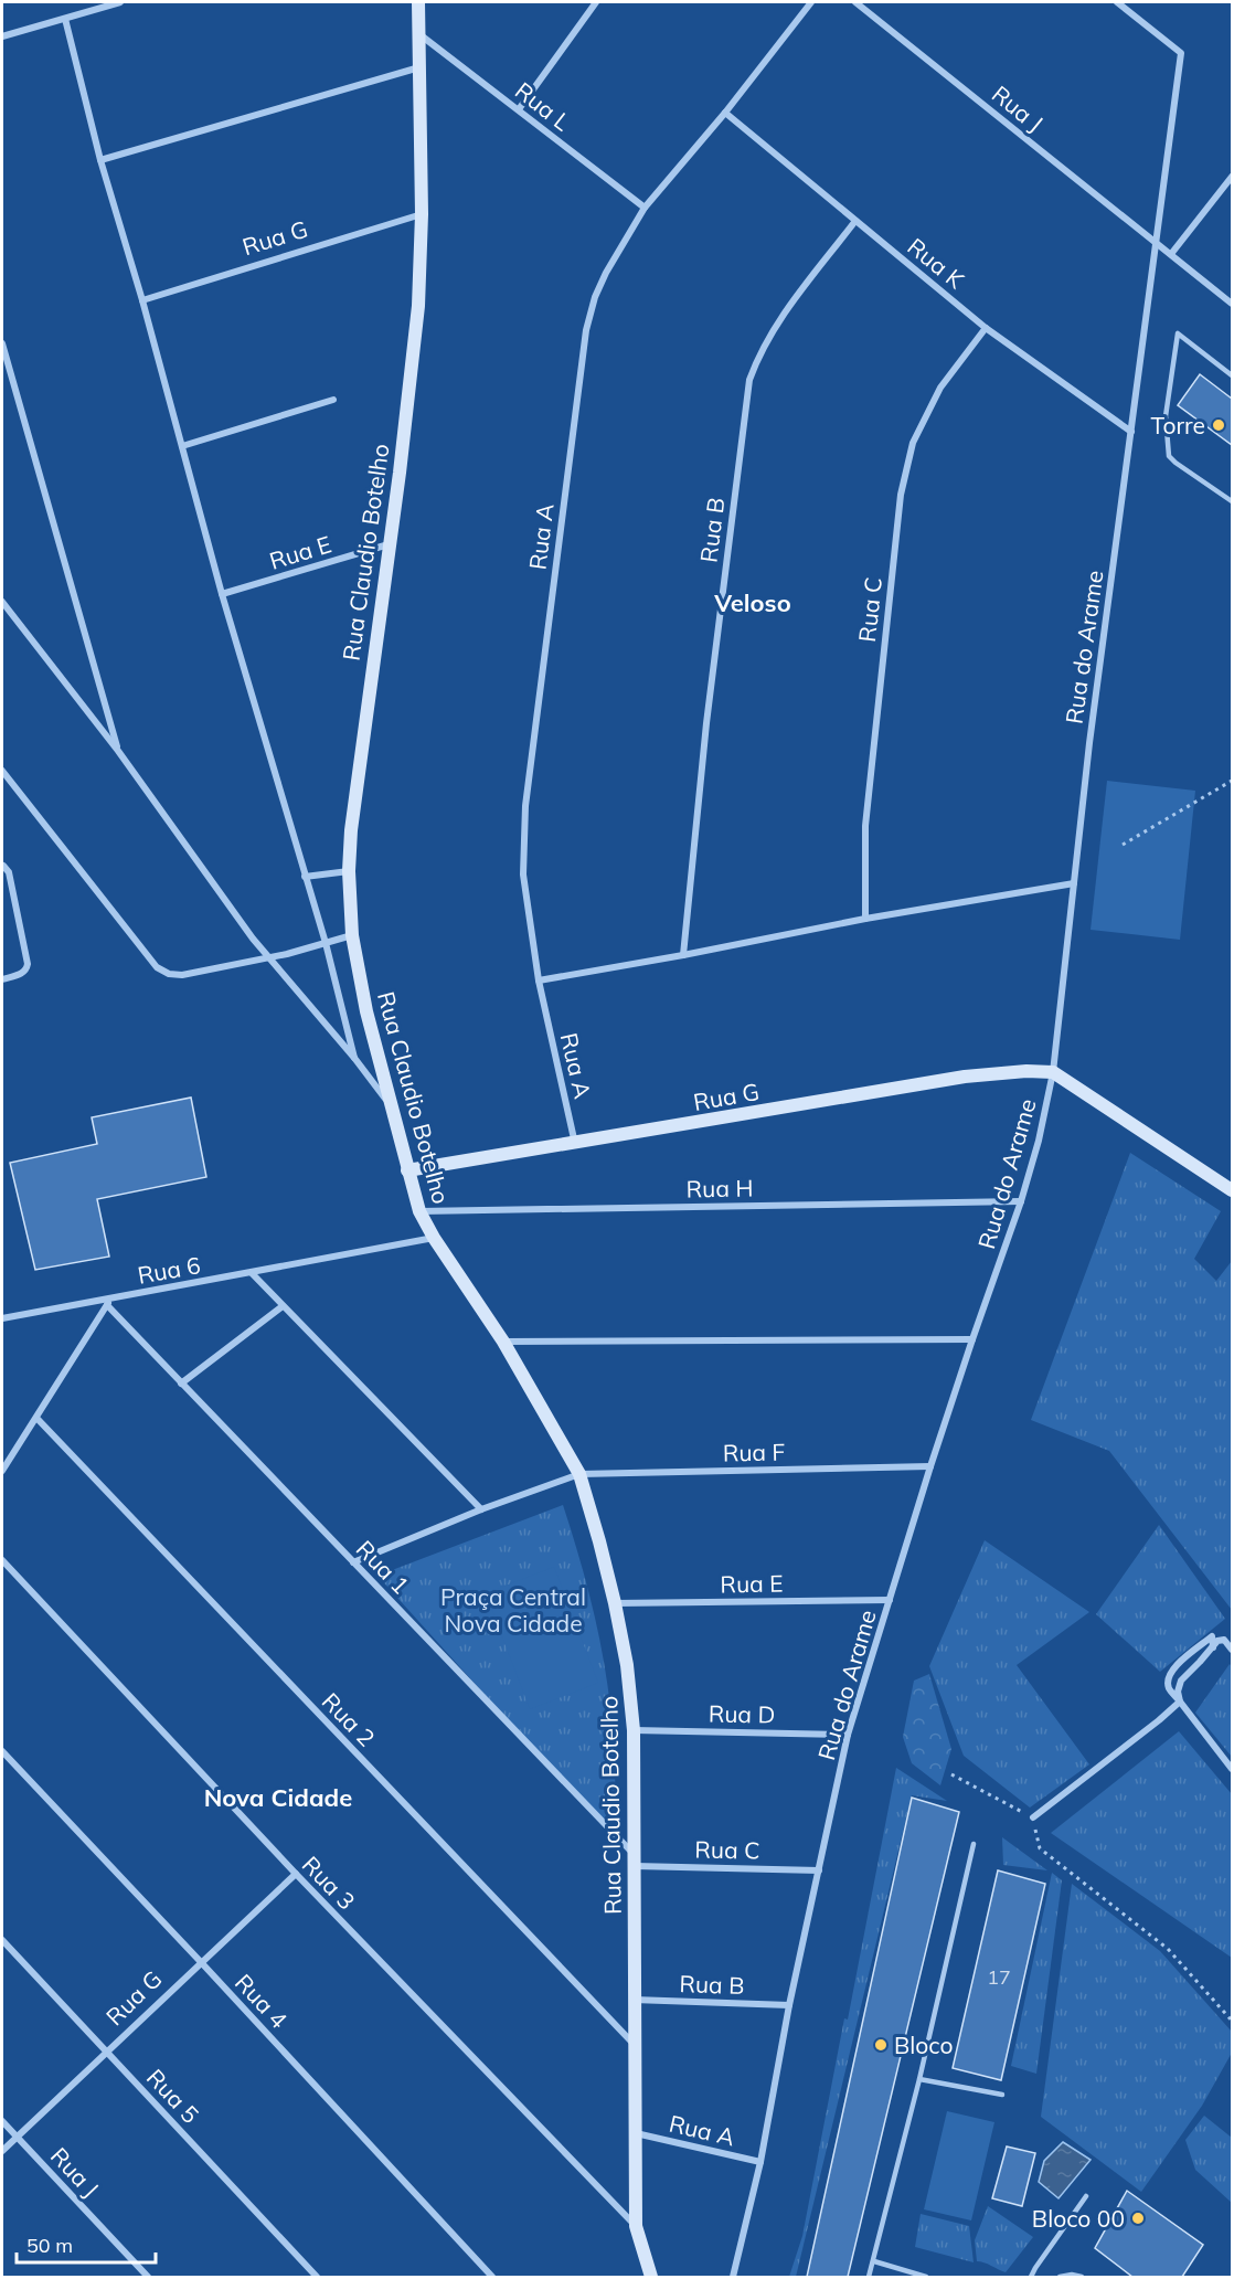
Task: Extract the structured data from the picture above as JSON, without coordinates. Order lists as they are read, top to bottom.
{
  "streets": {
    "street": [
      "Rua L",
      "Rua J",
      "Rua G",
      "Rua K",
      "Rua B",
      "Rua A",
      "Rua E",
      "Rua Claudio Botelho",
      "Rua C",
      "Rua do Arame",
      "Rua H",
      "Rua 6",
      "Rua F",
      "Rua 1",
      "Rua D",
      "Rua 2",
      "Rua 3",
      "Rua 4",
      "Rua 5"
    ]
  },
  "crossings": [
    ["Rua L", "Rua A"],
    ["Rua L", "Rua Claudio Botelho"],
    ["Rua J", "Rua G"],
    ["Rua J", "Rua do Arame"],
    ["Rua G", "Rua A"],
    ["Rua G", "Rua Claudio Botelho"],
    ["Rua G", "Rua do Arame"],
    ["Rua G", "Rua 3"],
    ["Rua G", "Rua 4"],
    ["Rua G", "Rua 5"],
    ["Rua K", "Rua B"],
    ["Rua K", "Rua A"],
    ["Rua K", "Rua C"],
    ["Rua K", "Rua do Arame"],
    ["Rua B", "Rua Claudio Botelho"],
    ["Rua B", "Rua do Arame"],
    ["Rua A", "Rua Claudio Botelho"],
    ["Rua A", "Rua do Arame"],
    ["Rua E", "Rua Claudio Botelho"],
    ["Rua E", "Rua do Arame"],
    ["Rua Claudio Botelho", "Rua C"],
    ["Rua Claudio Botelho", "Rua H"],
    ["Rua Claudio Botelho", "Rua 6"],
    ["Rua Claudio Botelho", "Rua F"],
    ["Rua Claudio Botelho", "Rua 1"],
    ["Rua Claudio Botelho", "Rua D"],
    ["Rua Claudio Botelho", "Rua 2"],
    ["Rua Claudio Botelho", "Rua 3"],
    ["Rua C", "Rua do Arame"],
    ["Rua C", "Rua 1"],
    ["Rua do Arame", "Rua H"],
    ["Rua do Arame", "Rua F"],
    ["Rua do Arame", "Rua D"],
    ["Rua 6", "Rua 1"],
    ["Rua F", "Rua 1"]
  ],
  "districts": ["Veloso", "Nova Cidade"],
  "parks": ["Praça Central Nova Cidade"],
  "places": ["Torre", "Bloco", "Bloco 00"],
  "house_numbers": ["17"],
  "scale_bar": "50 m"
}
